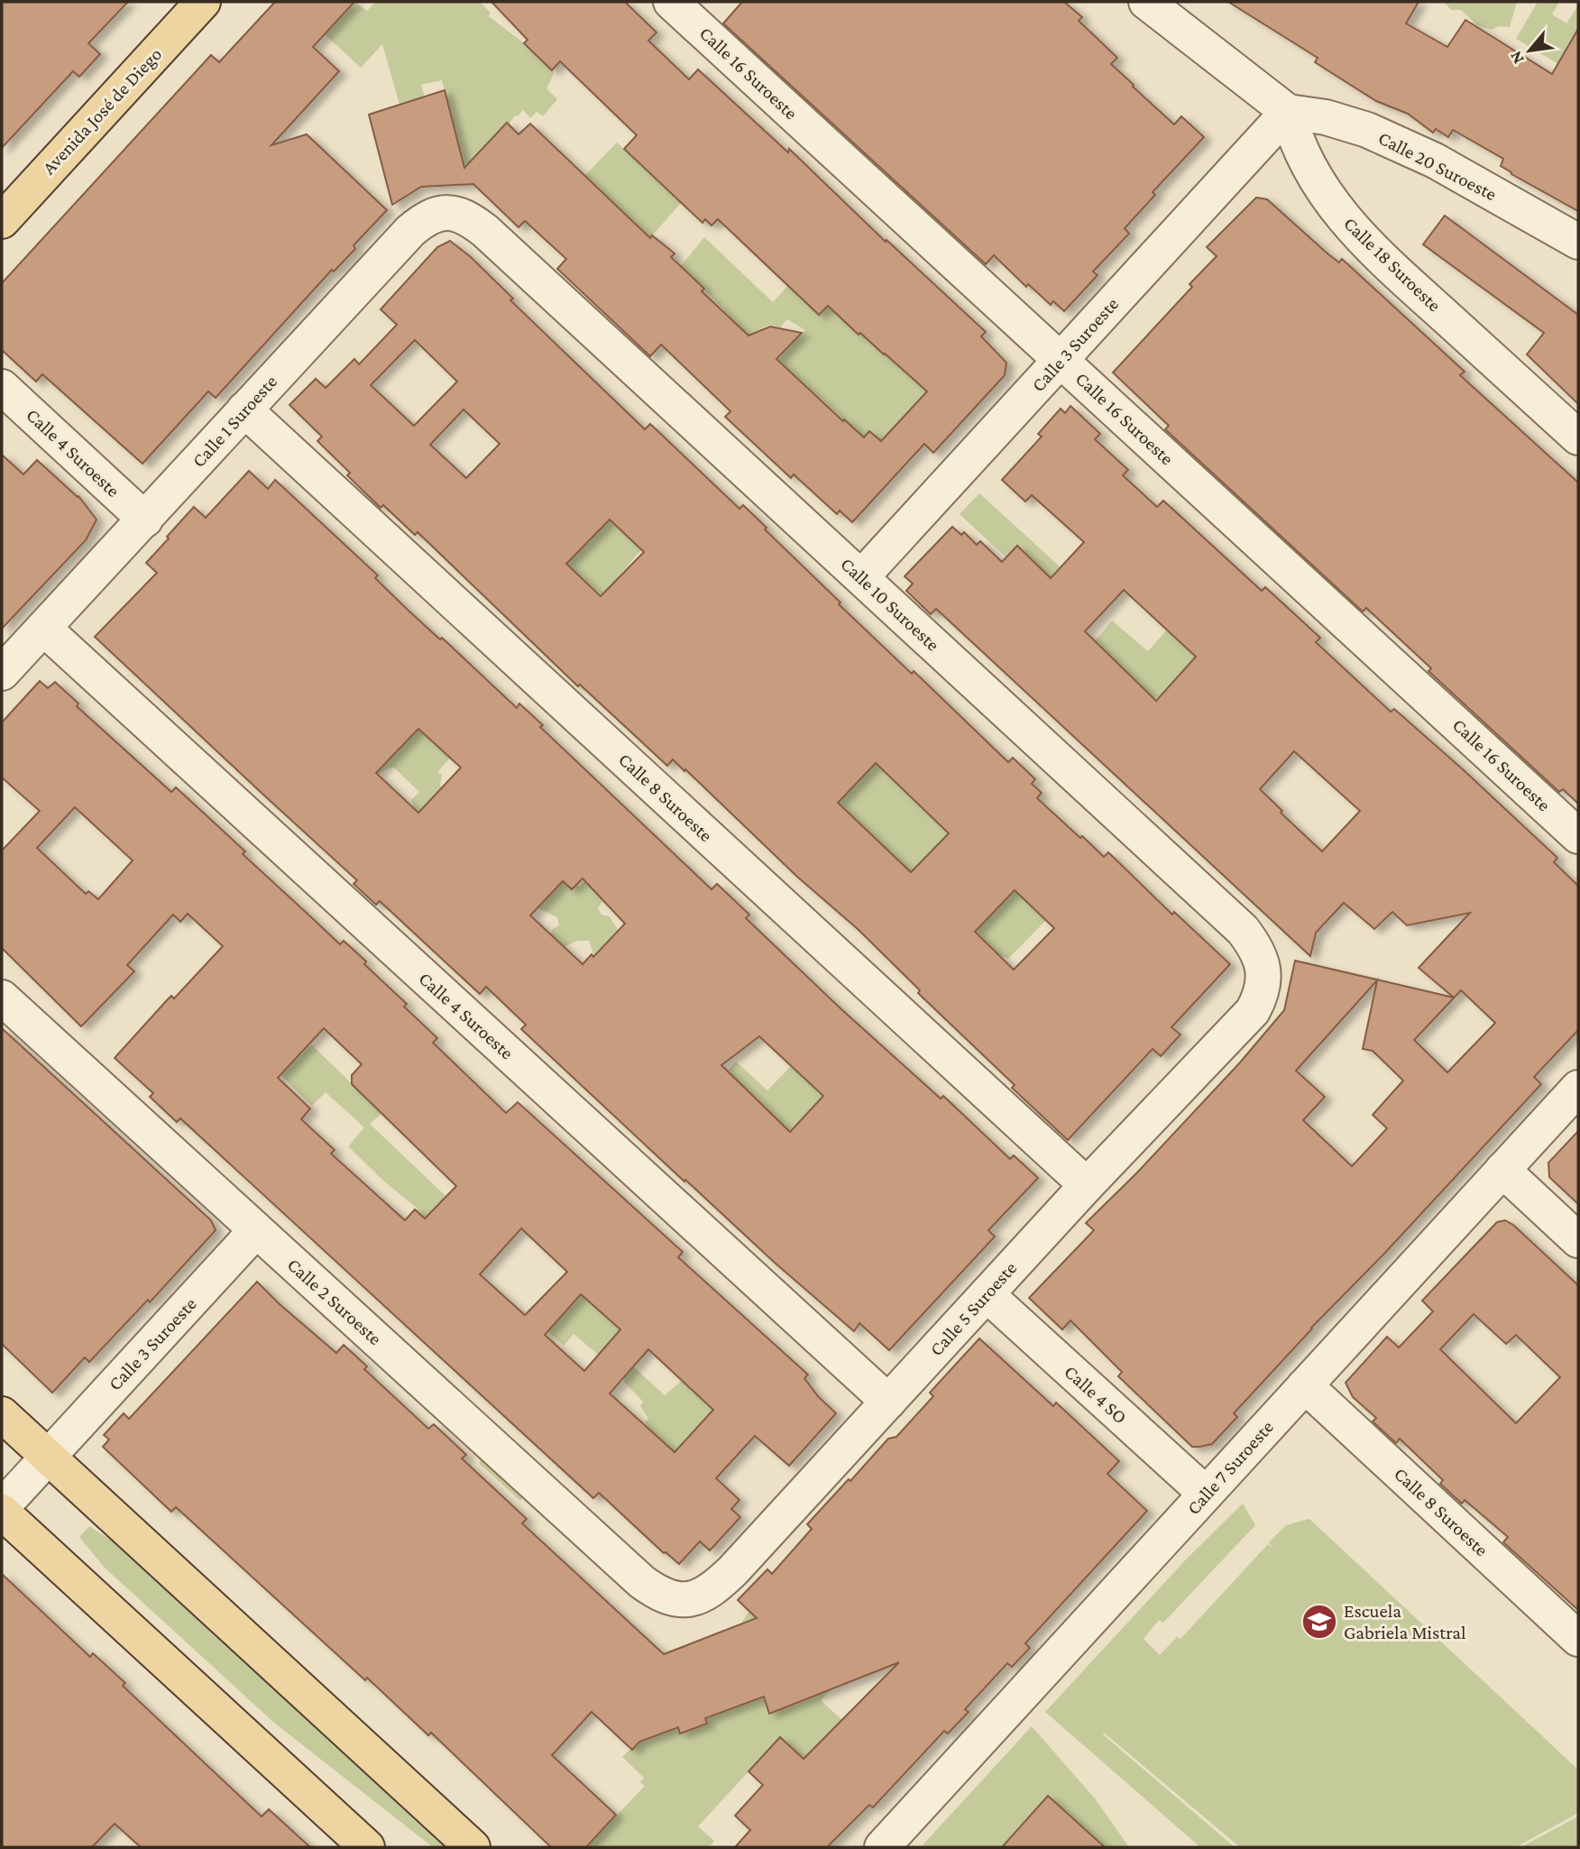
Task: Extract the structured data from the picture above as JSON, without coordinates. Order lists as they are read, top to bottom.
{
  "streets": {
    "main road": ["Avenida José de Diego"],
    "street": [
      "Calle 16 Suroeste",
      "Calle 20 Suroeste",
      "Calle 18 Suroeste",
      "Calle 3 Suroeste",
      "Calle 1 Suroeste",
      "Calle 4 Suroeste",
      "Calle 10 Suroeste",
      "Calle 8 Suroeste",
      "Calle 2 Suroeste",
      "Calle 5 Suroeste",
      "Calle 4 SO",
      "Calle 7 Suroeste"
    ]
  },
  "crossings": [
    ["Calle 16 Suroeste", "Calle 3 Suroeste"],
    ["Calle 20 Suroeste", "Calle 18 Suroeste"],
    ["Calle 20 Suroeste", "Calle 3 Suroeste"],
    ["Calle 18 Suroeste", "Calle 3 Suroeste"],
    ["Calle 3 Suroeste", "Calle 10 Suroeste"],
    ["Calle 3 Suroeste", "Calle 2 Suroeste"],
    ["Calle 1 Suroeste", "Calle 4 Suroeste"],
    ["Calle 1 Suroeste", "Calle 10 Suroeste"],
    ["Calle 1 Suroeste", "Calle 8 Suroeste"],
    ["Calle 4 Suroeste", "Calle 5 Suroeste"],
    ["Calle 10 Suroeste", "Calle 5 Suroeste"],
    ["Calle 8 Suroeste", "Calle 5 Suroeste"],
    ["Calle 8 Suroeste", "Calle 7 Suroeste"],
    ["Calle 2 Suroeste", "Calle 5 Suroeste"],
    ["Calle 5 Suroeste", "Calle 4 SO"],
    ["Calle 4 SO", "Calle 7 Suroeste"]
  ],
  "places": {
    "school or university": ["Escuela Gabriela Mistral"]
  },
  "north": "bottom left"
}
